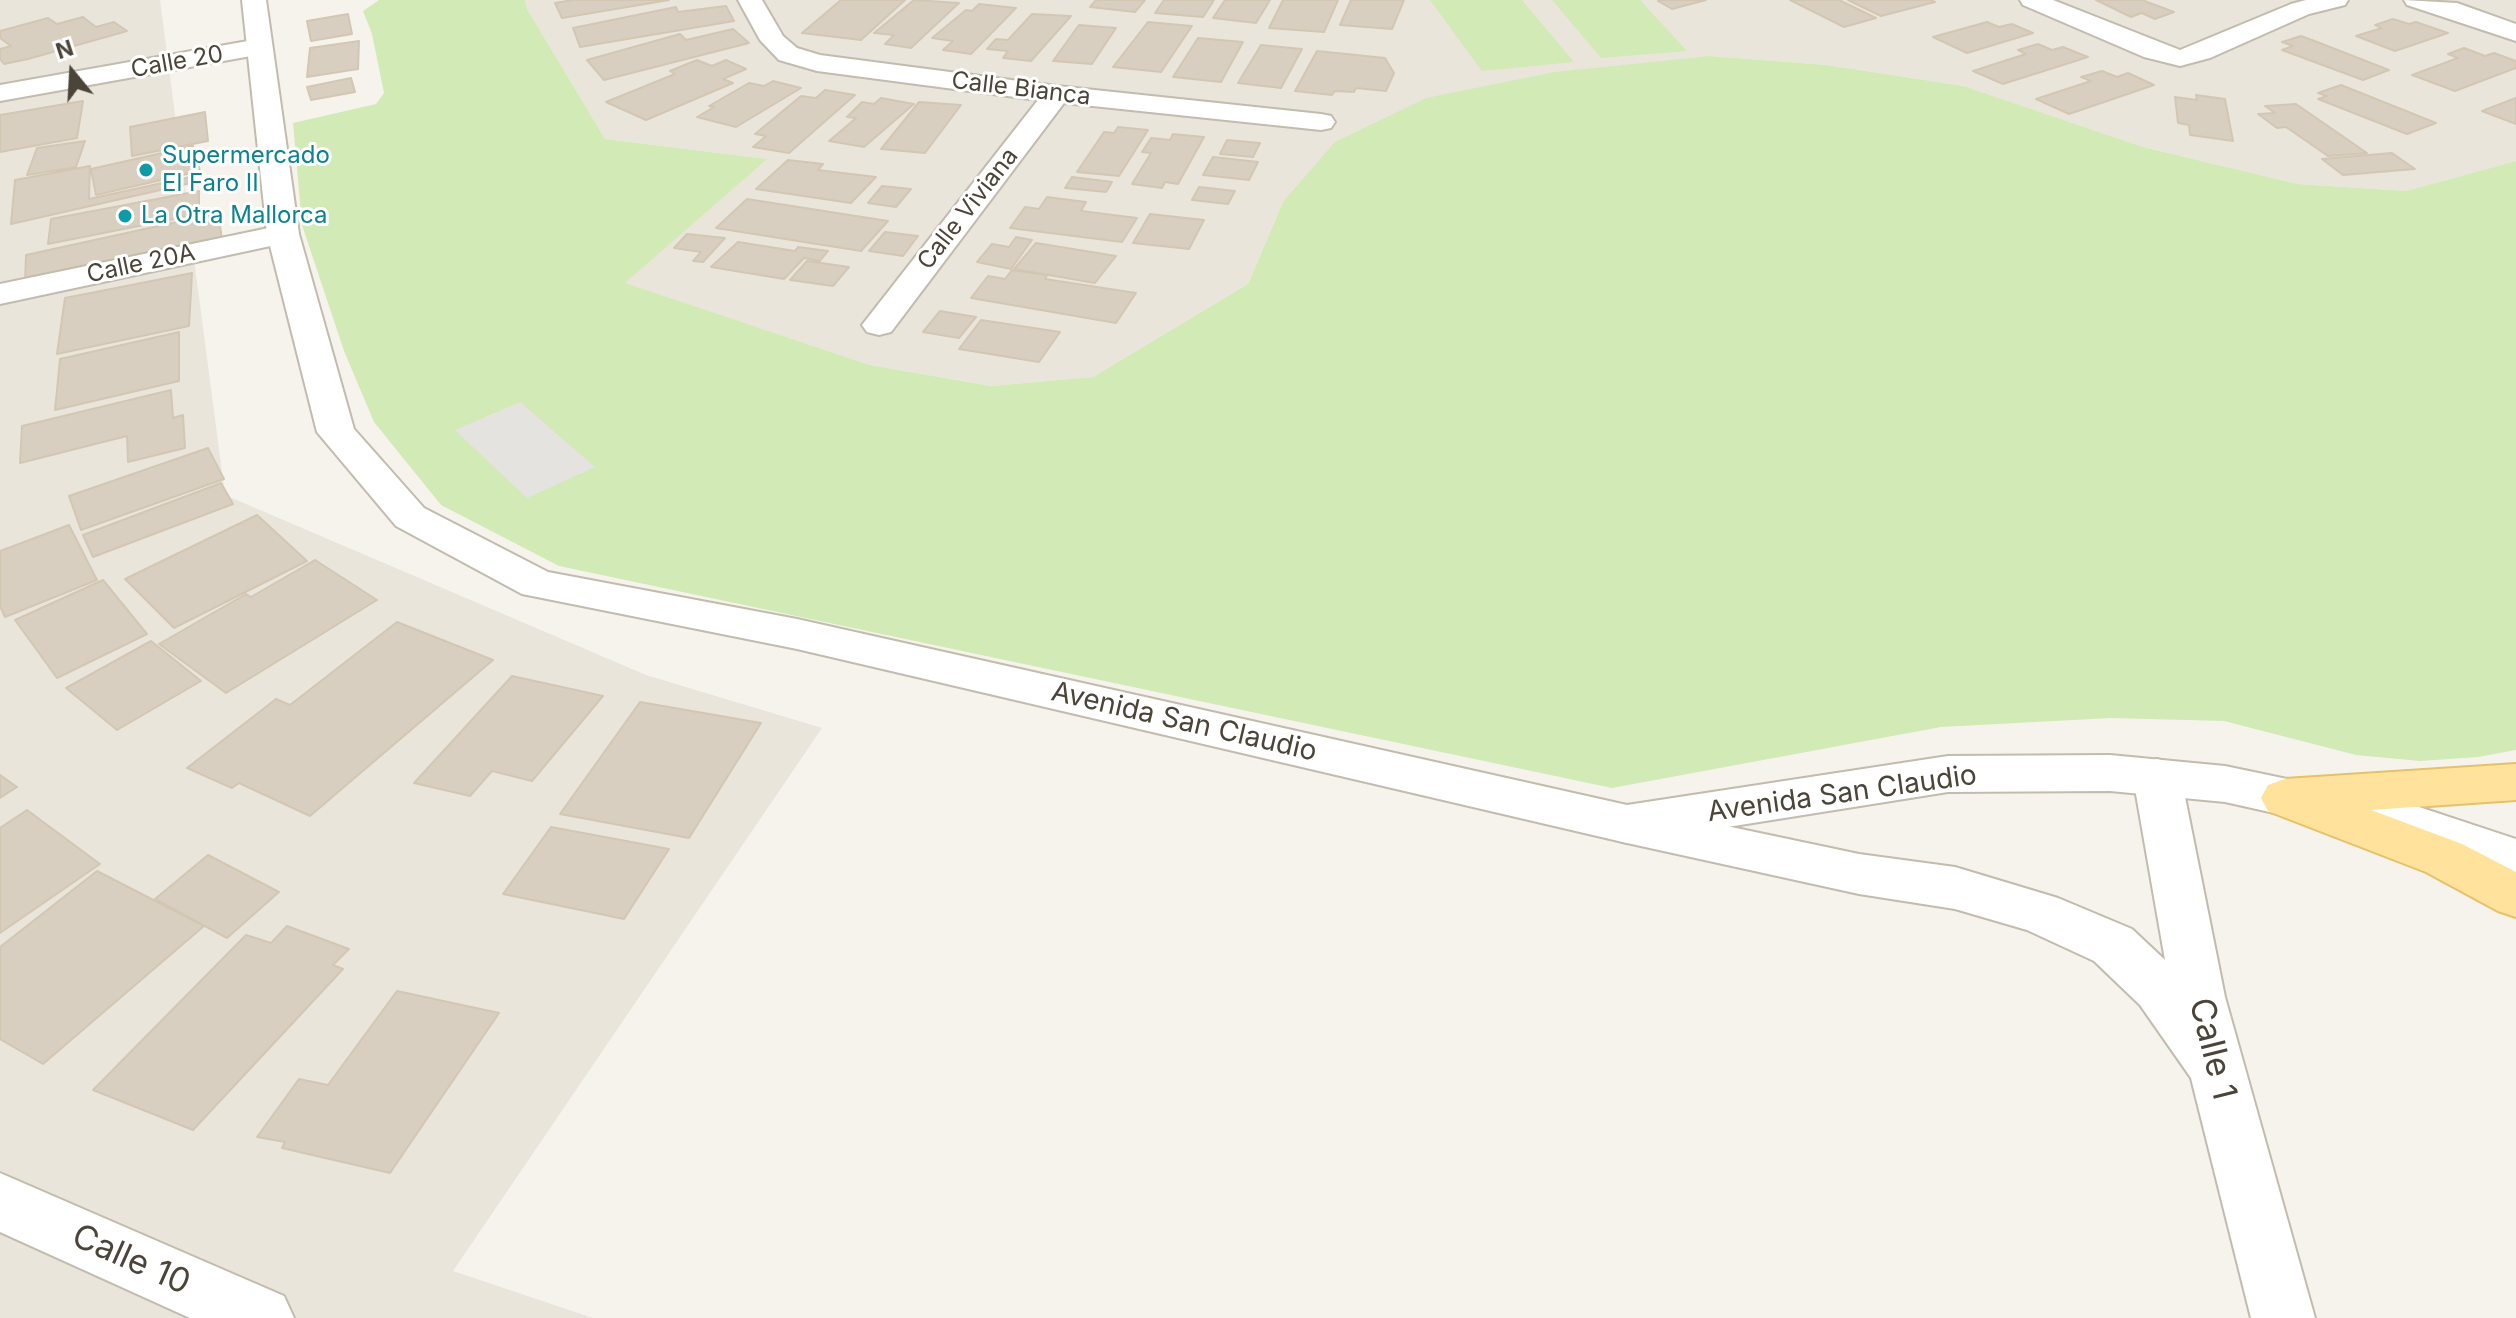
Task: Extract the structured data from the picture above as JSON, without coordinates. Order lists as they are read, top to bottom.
{
  "streets": {
    "street": [
      "Calle 20",
      "Calle Bianca",
      "Calle Viviana",
      "Calle 20A",
      "Avenida San Claudio",
      "Calle 1",
      "Calle 10"
    ]
  },
  "crossings": [
    ["Calle 20", "Avenida San Claudio"],
    ["Calle Bianca", "Calle Viviana"],
    ["Calle 20A", "Avenida San Claudio"],
    ["Avenida San Claudio", "Calle 1"]
  ],
  "places": ["Supermercado El Faro II", "La Otra Mallorca"],
  "north": "top"
}
